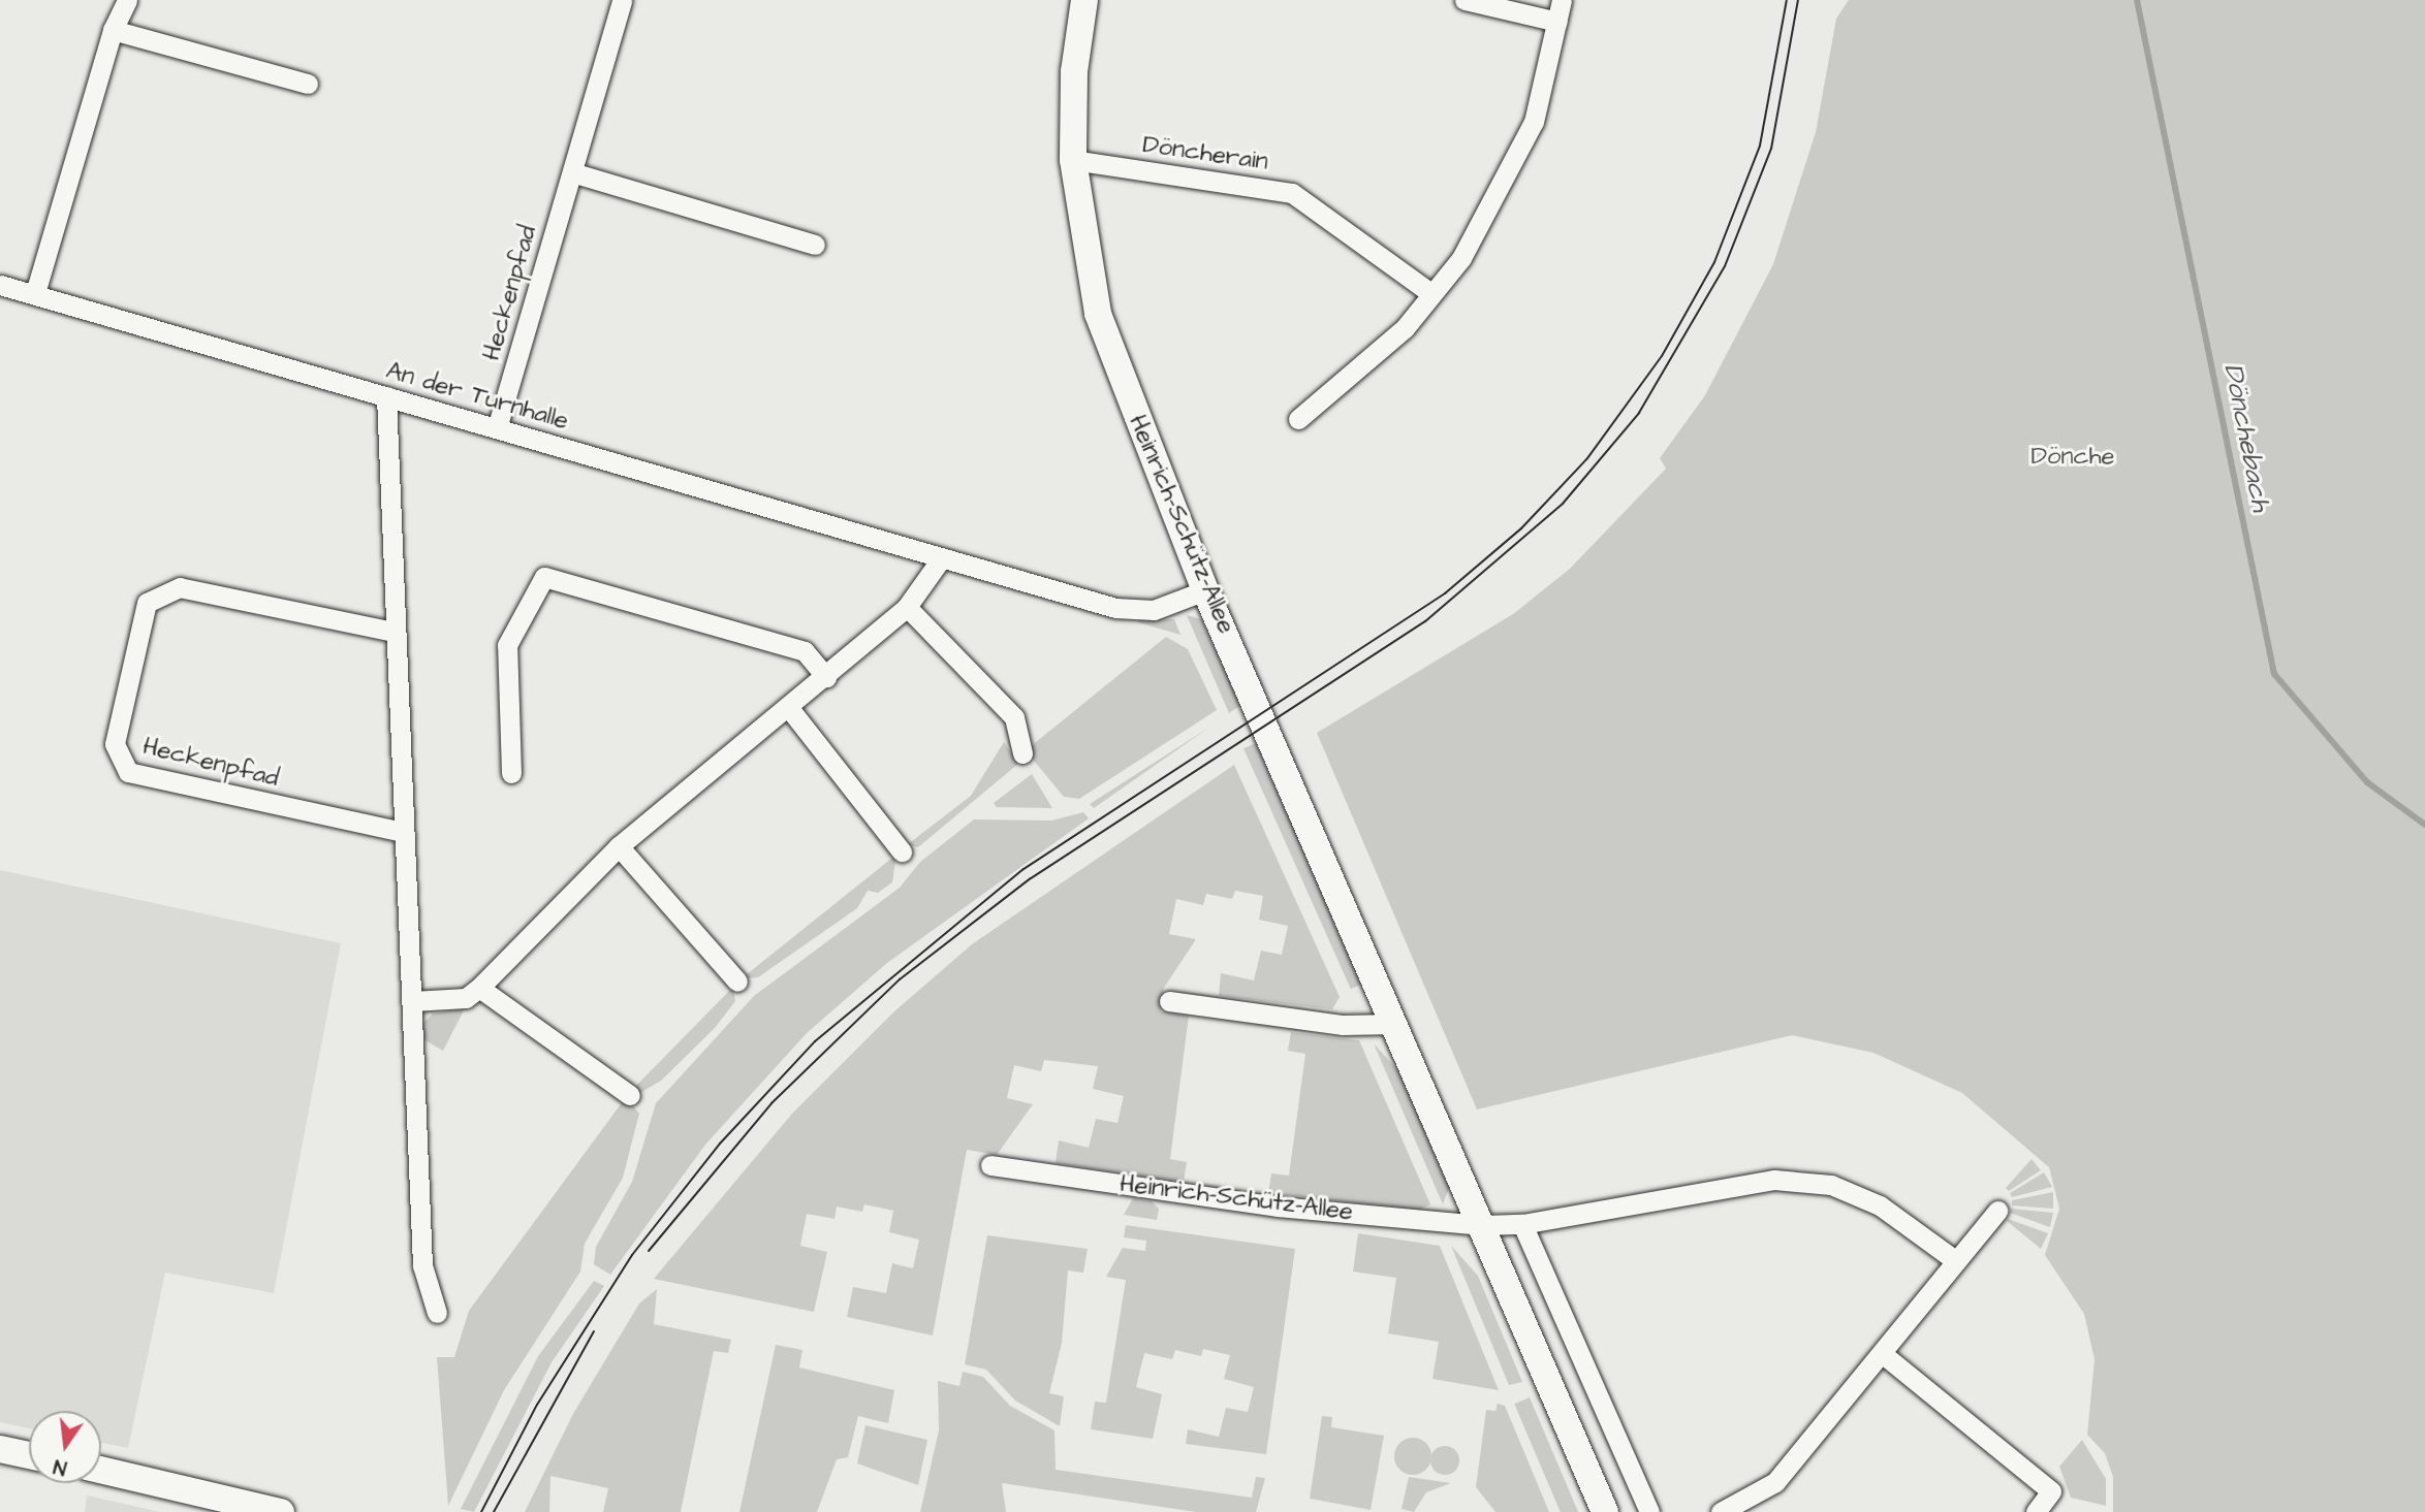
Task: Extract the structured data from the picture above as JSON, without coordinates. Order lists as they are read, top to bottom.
{
  "streets": {
    "main road": ["Heinrich-Schütz-Allee"],
    "street": ["Döncherain", "Heckenpfad", "An der Turnhalle"]
  },
  "crossings": [
    ["Döncherain", "Heinrich-Schütz-Allee"],
    ["Heckenpfad", "An der Turnhalle"],
    ["An der Turnhalle", "Heinrich-Schütz-Allee"]
  ],
  "water": ["Dönchebach"],
  "parks": ["Dönche"],
  "north": "bottom"
}
